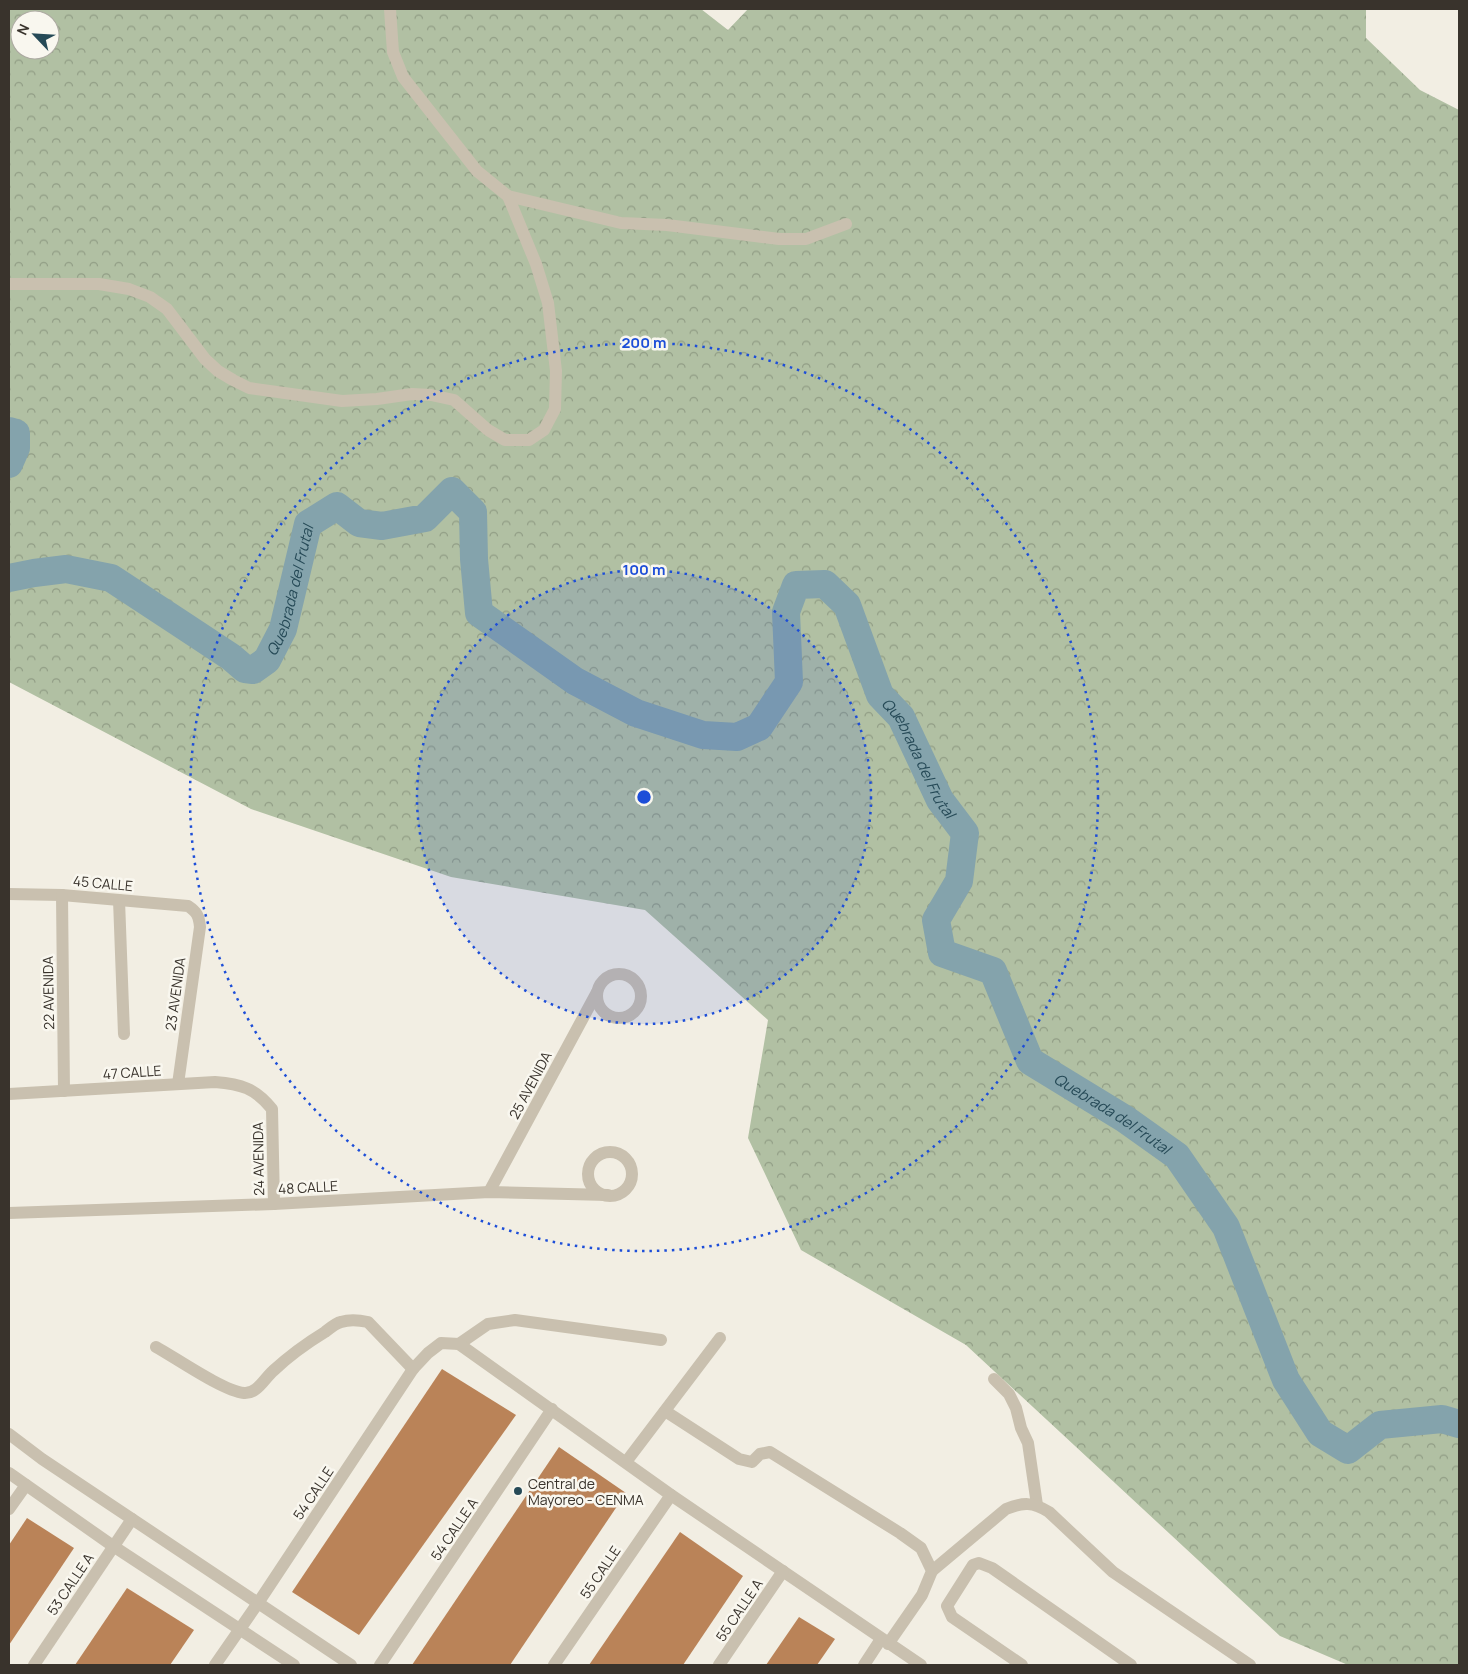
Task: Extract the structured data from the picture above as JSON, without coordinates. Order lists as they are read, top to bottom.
{
  "streets": {
    "street": [
      "45 CALLE",
      "22 AVENIDA",
      "23 AVENIDA",
      "47 CALLE",
      "25 AVENIDA",
      "24 AVENIDA",
      "48 CALLE",
      "54 CALLE",
      "54 CALLE A",
      "55 CALLE",
      "53 CALLE A",
      "55 CALLE A"
    ]
  },
  "crossings": [
    ["45 CALLE", "22 AVENIDA"],
    ["45 CALLE", "23 AVENIDA"],
    ["22 AVENIDA", "47 CALLE"],
    ["23 AVENIDA", "47 CALLE"],
    ["47 CALLE", "24 AVENIDA"],
    ["25 AVENIDA", "48 CALLE"],
    ["24 AVENIDA", "48 CALLE"]
  ],
  "water": ["Quebrada del Frutal"],
  "places": ["Central de Mayoreo - CENMA"],
  "north": "top left",
  "rings": ["200 m", "100 m"]
}
